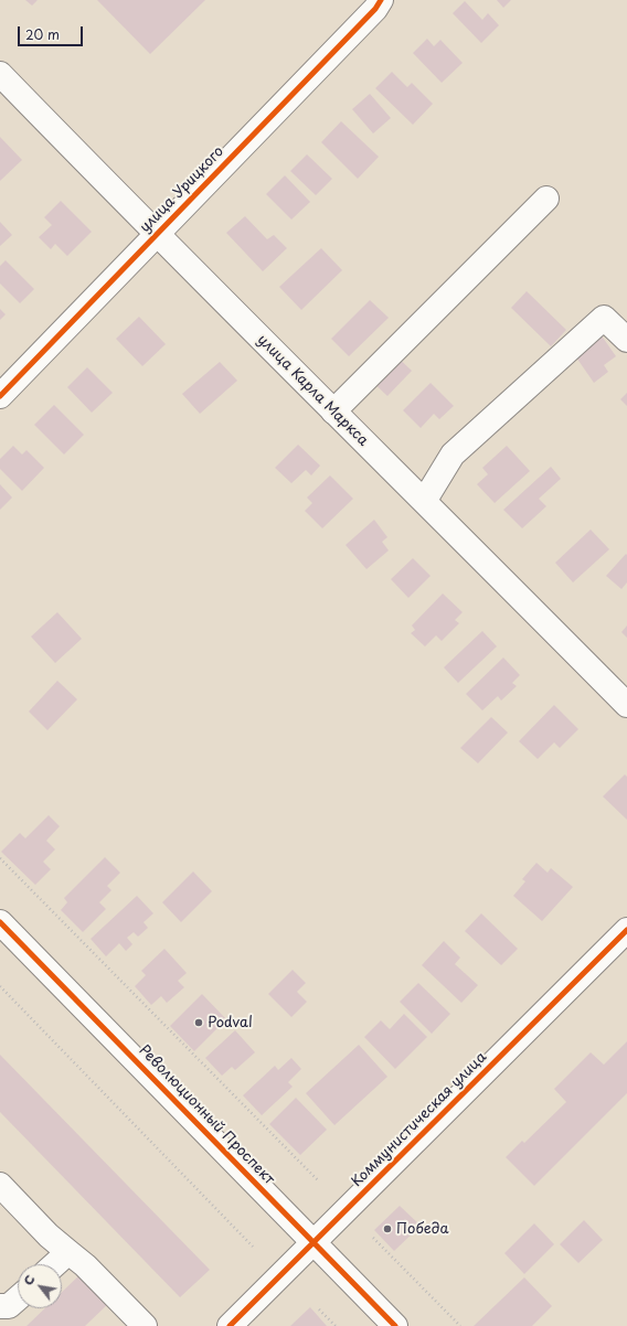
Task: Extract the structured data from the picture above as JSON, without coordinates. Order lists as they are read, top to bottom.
{
  "streets": {
    "street": [
      "улица Урицкого",
      "улица Карла Маркса",
      "Революционный Проспект",
      "Коммунистическая улица"
    ]
  },
  "crossings": [
    ["улица Урицкого", "улица Карла Маркса"],
    ["Революционный Проспект", "Коммунистическая улица"]
  ],
  "places": ["Podval", "Победа"],
  "scale_bar": "20 m",
  "north": "top left"
}
